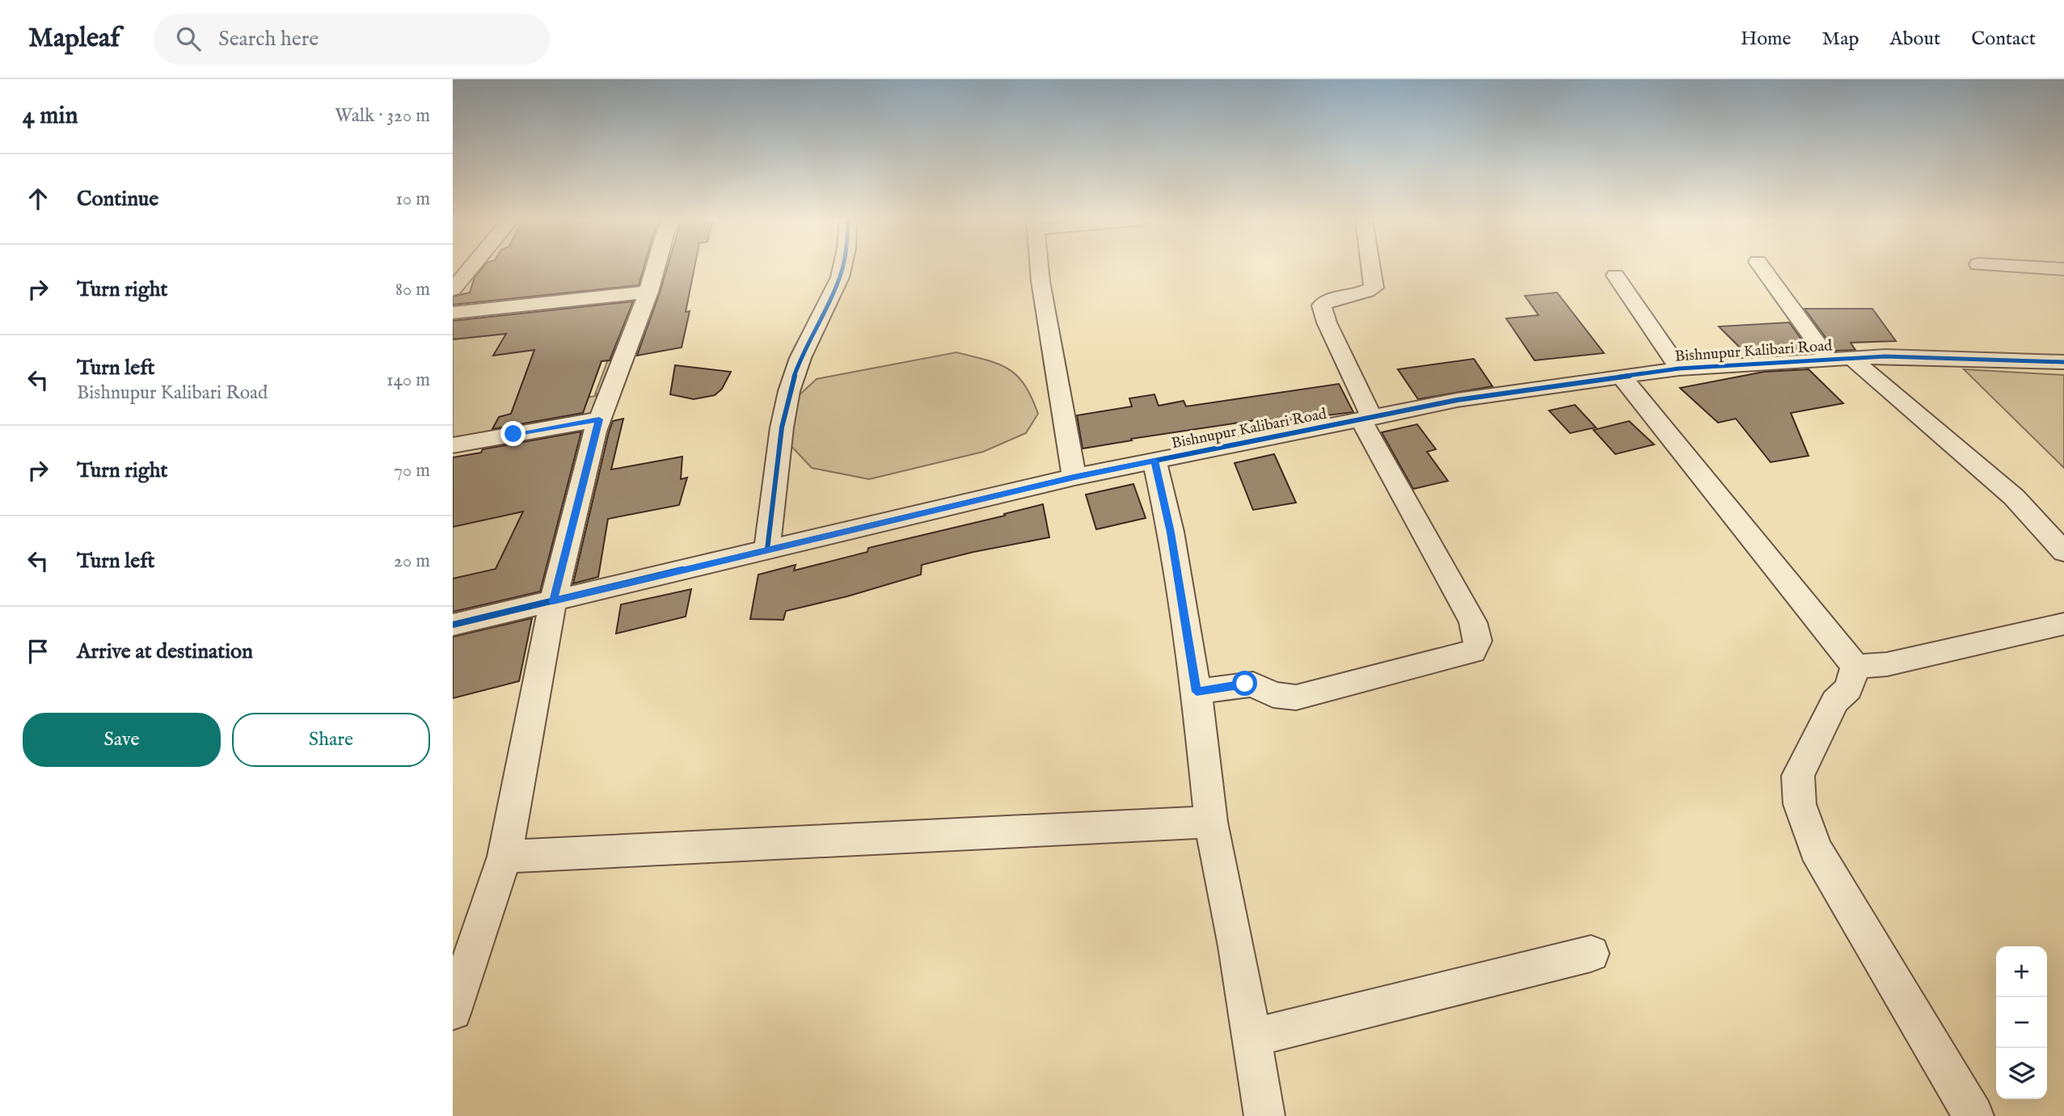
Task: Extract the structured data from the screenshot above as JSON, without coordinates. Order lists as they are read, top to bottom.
{
  "streets": {
    "street": ["Bishnupur Kalibari Road"]
  },
  "page": {
    "header": "Mapleaf",
    "search": "Search here",
    "nav": [
      "Home",
      "Map",
      "About",
      "Contact"
    ],
    "heading": ["4 min", "Walk · 320 m"],
    "list": [
      ["Continue", "10 m"],
      ["Turn right", "80 m"],
      ["Turn left", "Bishnupur Kalibari Road", "140 m"],
      ["Turn right", "70 m"],
      ["Turn left", "20 m"],
      "Arrive at destination"
    ],
    "buttons": ["Save", "Share"],
    "map_buttons": ["+", "−"]
  }
}
